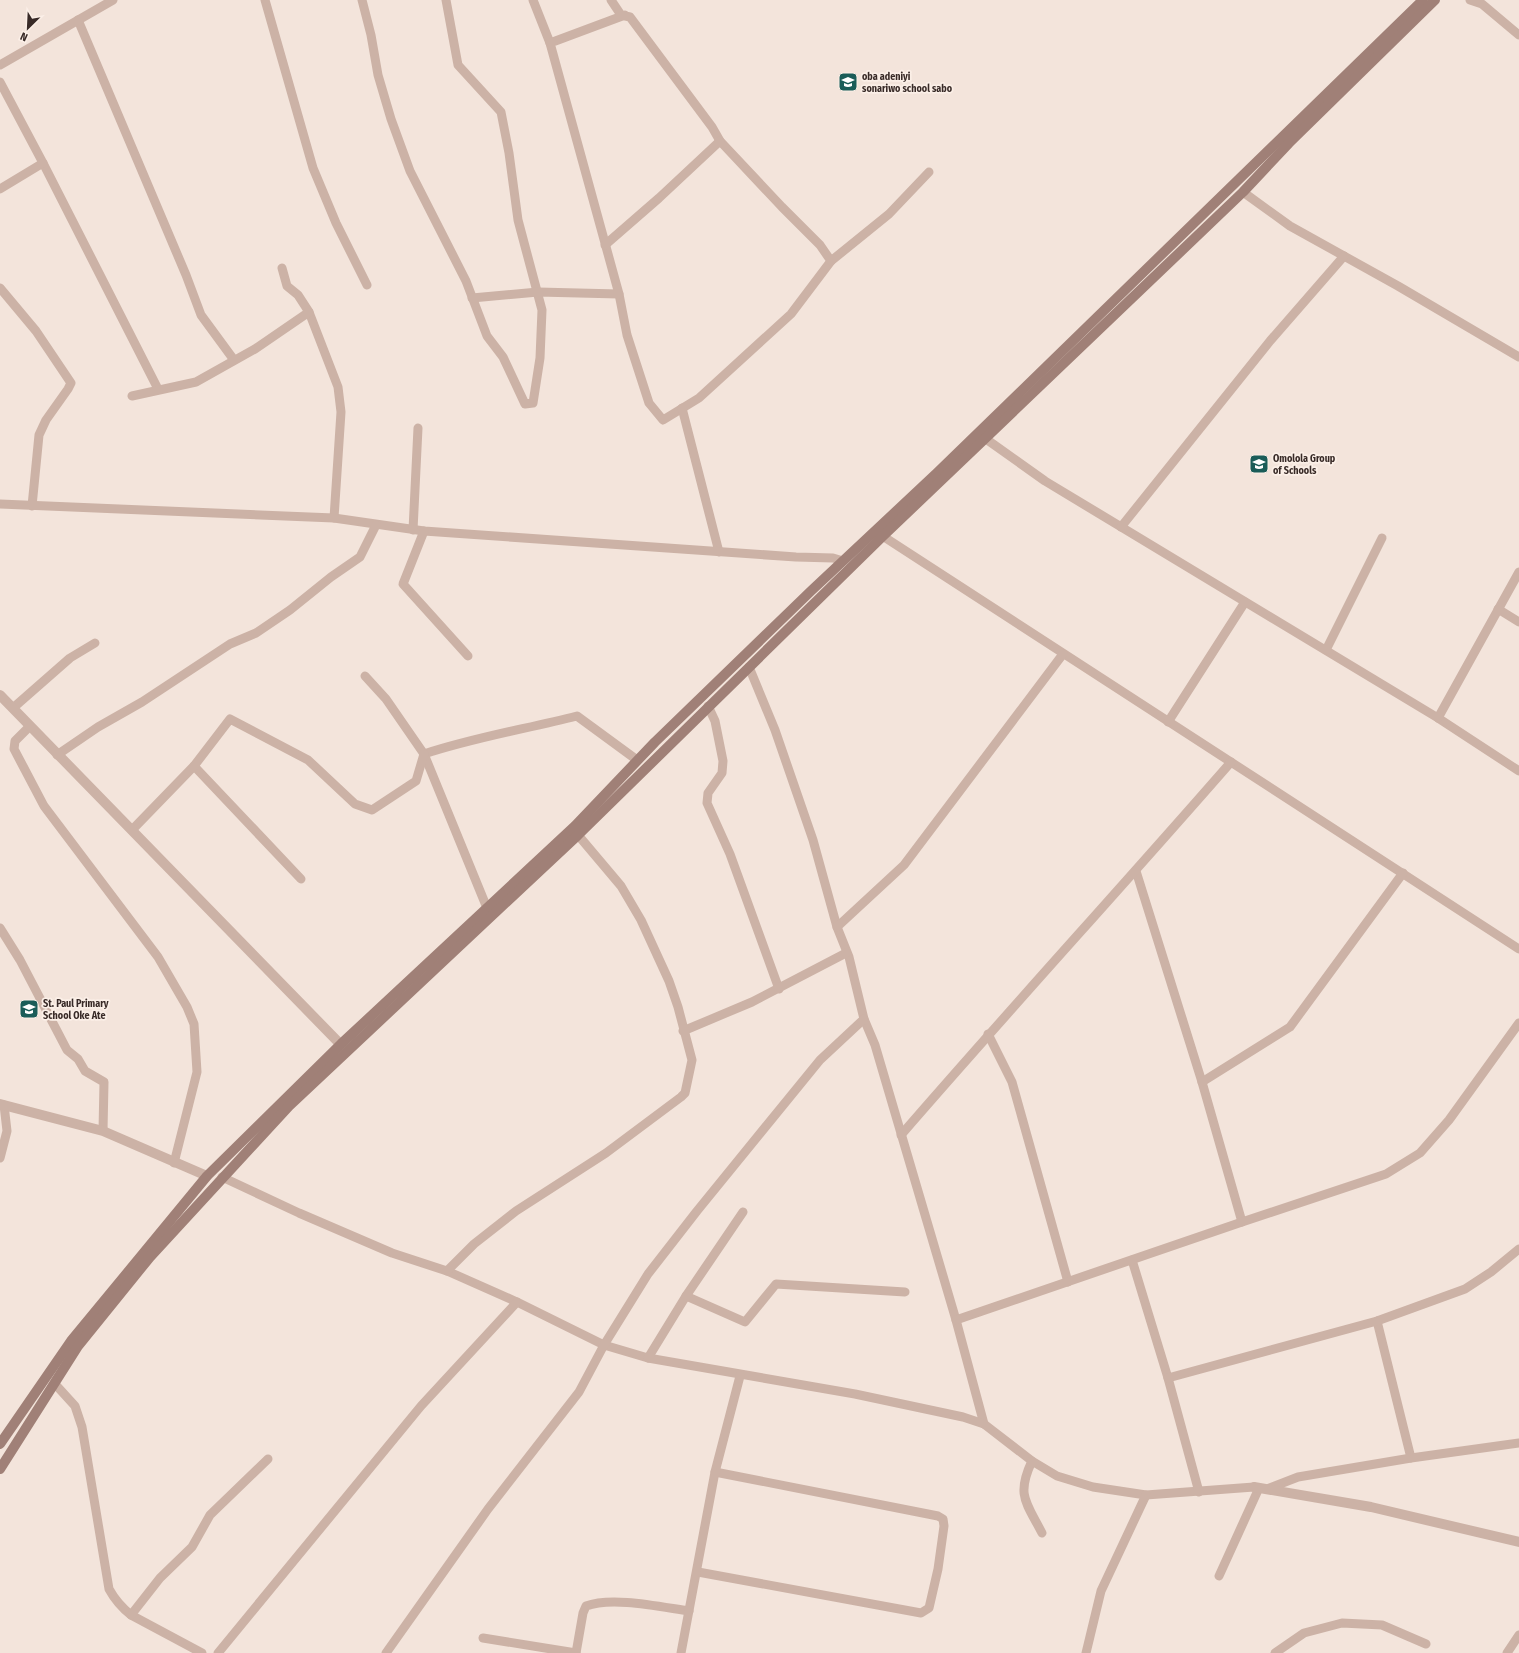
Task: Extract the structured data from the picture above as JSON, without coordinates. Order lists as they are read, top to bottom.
{
  "places": {
    "school or university": ["oba adeniyi sonariwo school sabo", "Omolola Group of Schools", "St. Paul Primary School Oke Ate"]
  },
  "north": "bottom left"
}
